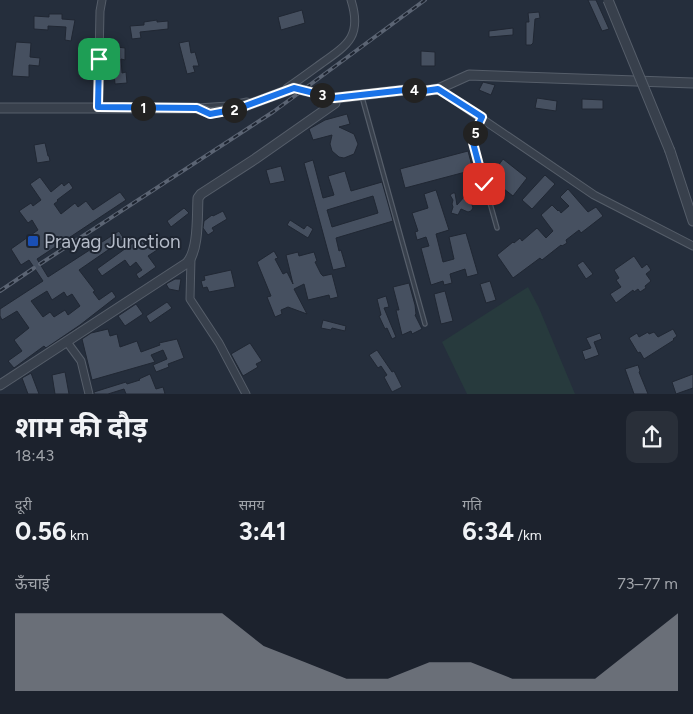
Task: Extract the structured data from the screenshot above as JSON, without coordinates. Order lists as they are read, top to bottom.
{
  "places": {
    "transit": ["Prayag Junction"]
  },
  "page": {
    "pins": [
      "4",
      "3",
      "1",
      "2",
      "5"
    ],
    "heading": ["शाम की दौड़", "18:43"],
    "stats": [
      ["दूरी", "0.56 km"],
      ["समय", "3:41"],
      ["गति", "6:34 /km"]
    ],
    "chart": ["ऊँचाई", "73–77 m"]
  }
}
